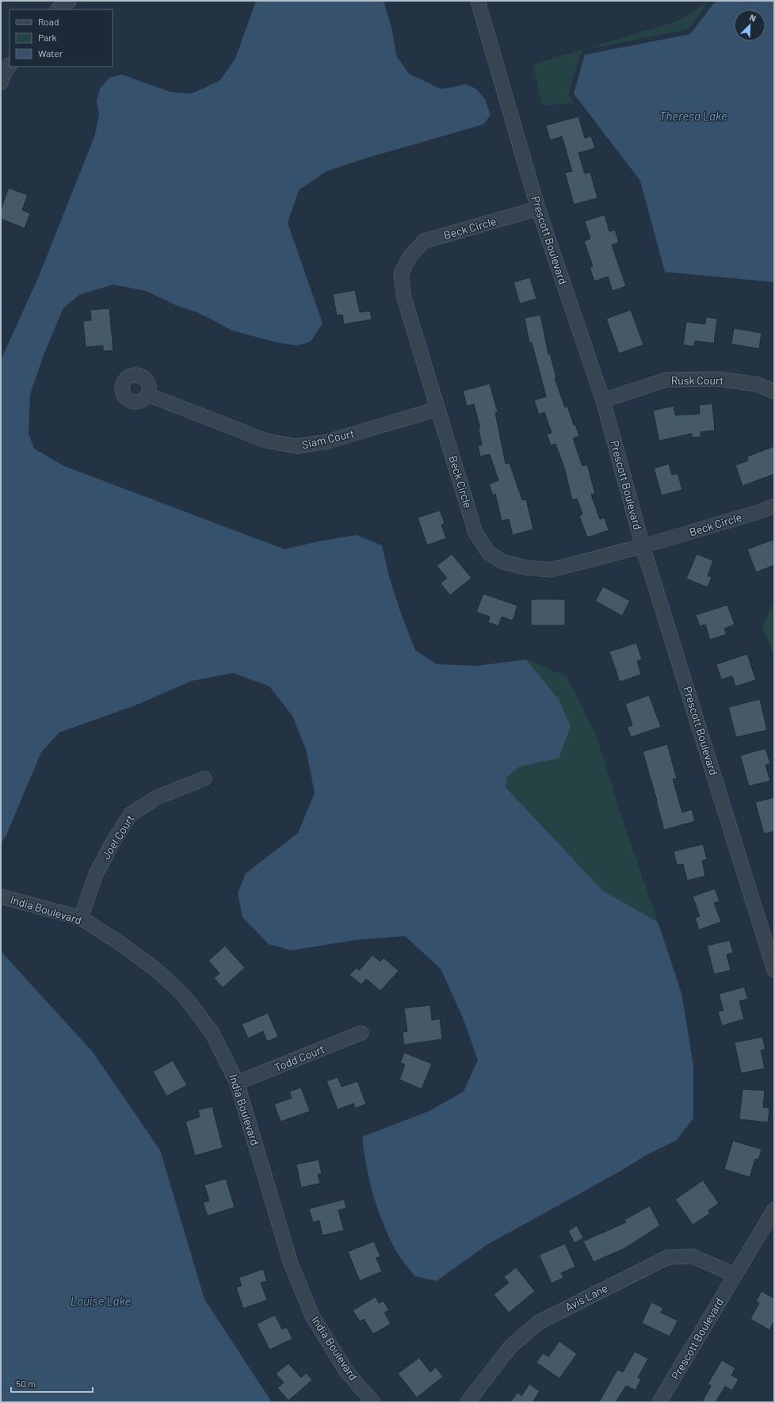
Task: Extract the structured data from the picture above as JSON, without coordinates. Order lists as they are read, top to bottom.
{
  "streets": {
    "street": [
      "Beck Circle",
      "Prescott Boulevard",
      "Rusk Court",
      "Siam Court",
      "Joel Court",
      "India Boulevard",
      "Todd Court",
      "Avis Lane"
    ]
  },
  "crossings": [
    ["Beck Circle", "Prescott Boulevard"],
    ["Beck Circle", "Siam Court"],
    ["Prescott Boulevard", "Rusk Court"],
    ["Prescott Boulevard", "Avis Lane"],
    ["Joel Court", "India Boulevard"],
    ["India Boulevard", "Todd Court"]
  ],
  "water": ["Theresa Lake", "Louise Lake"],
  "legend": ["Road", "Park", "Water"],
  "scale_bar": "50 m",
  "north": "top right"
}
